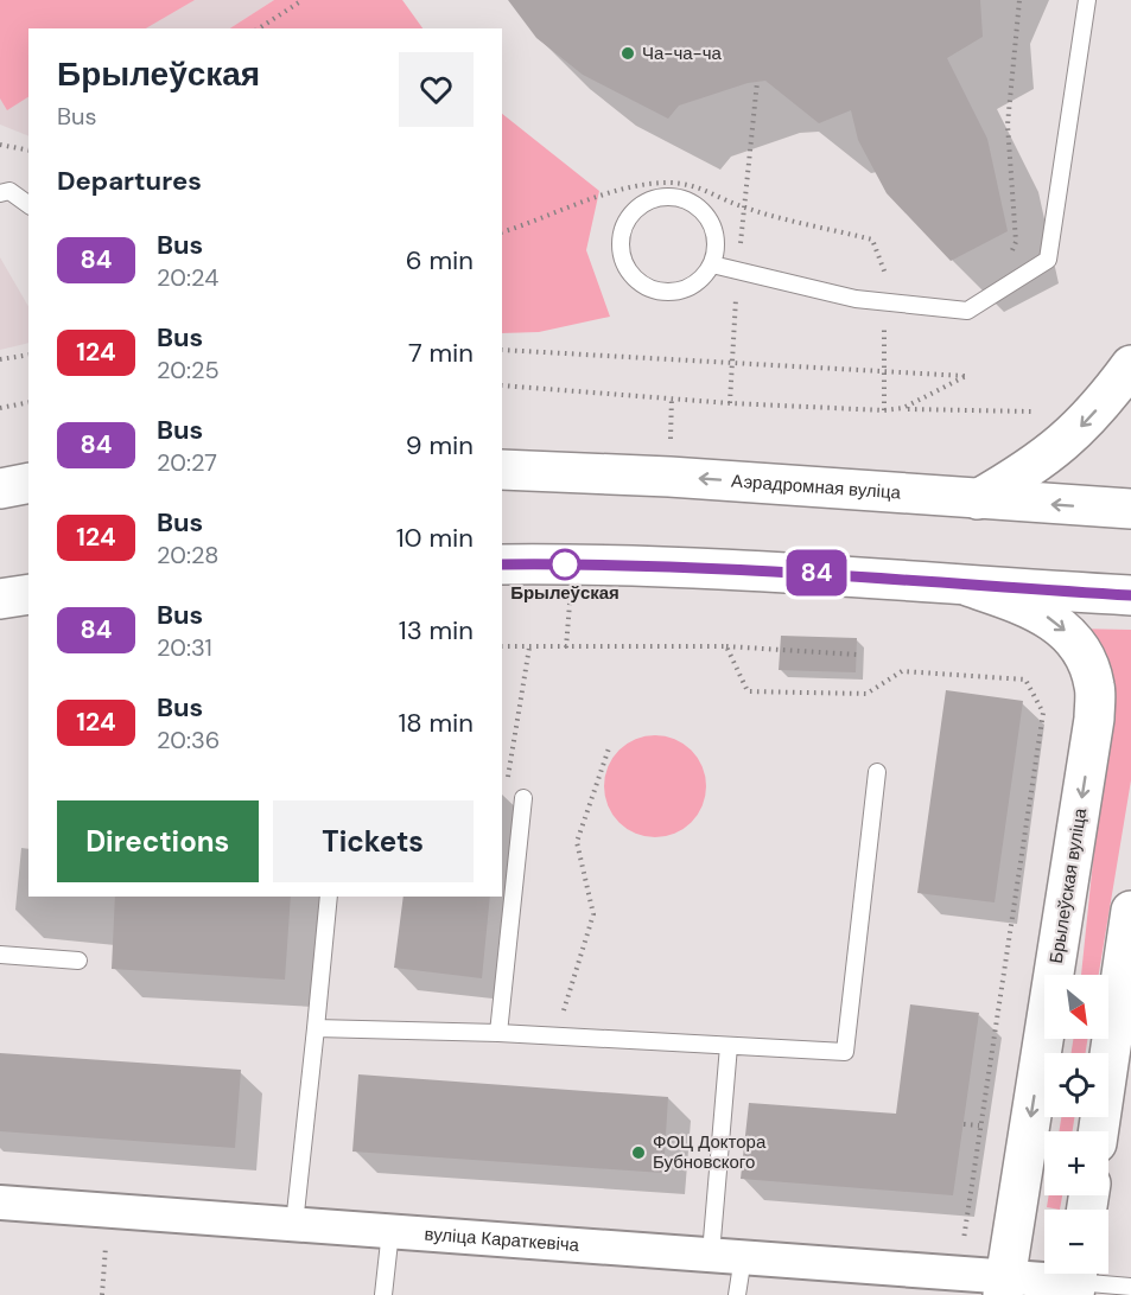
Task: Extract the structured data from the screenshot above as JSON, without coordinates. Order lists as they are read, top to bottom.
{
  "streets": {
    "main road": ["Аэрадромная вуліца", "Брылеўская вуліца"],
    "street": ["вуліца Караткевіча"]
  },
  "crossings": [
    ["Брылеўская вуліца", "вуліца Караткевіча"]
  ],
  "one_way": ["Брылеўская вуліца"],
  "places": ["Ча-ча-ча", "Брылеўская", "ФОЦ Доктора Бубновского"],
  "lines": ["bus line 84"],
  "north": "bottom right",
  "page": {
    "on_map": "84",
    "heading": [
      ["Брылеўская", "Bus"],
      "Departures"
    ],
    "list": [
      {
        "mark": "84",
        "name": "Bus",
        "note": "20:24",
        "value": "6 min"
      },
      {
        "mark": "124",
        "name": "Bus",
        "note": "20:25",
        "value": "7 min"
      },
      {
        "mark": "84",
        "name": "Bus",
        "note": "20:27",
        "value": "9 min"
      },
      {
        "mark": "124",
        "name": "Bus",
        "note": "20:28",
        "value": "10 min"
      },
      {
        "mark": "84",
        "name": "Bus",
        "note": "20:31",
        "value": "13 min"
      },
      {
        "mark": "124",
        "name": "Bus",
        "note": "20:36",
        "value": "18 min"
      }
    ],
    "buttons": ["Directions", "Tickets"],
    "map_buttons": ["+", "−"]
  }
}
